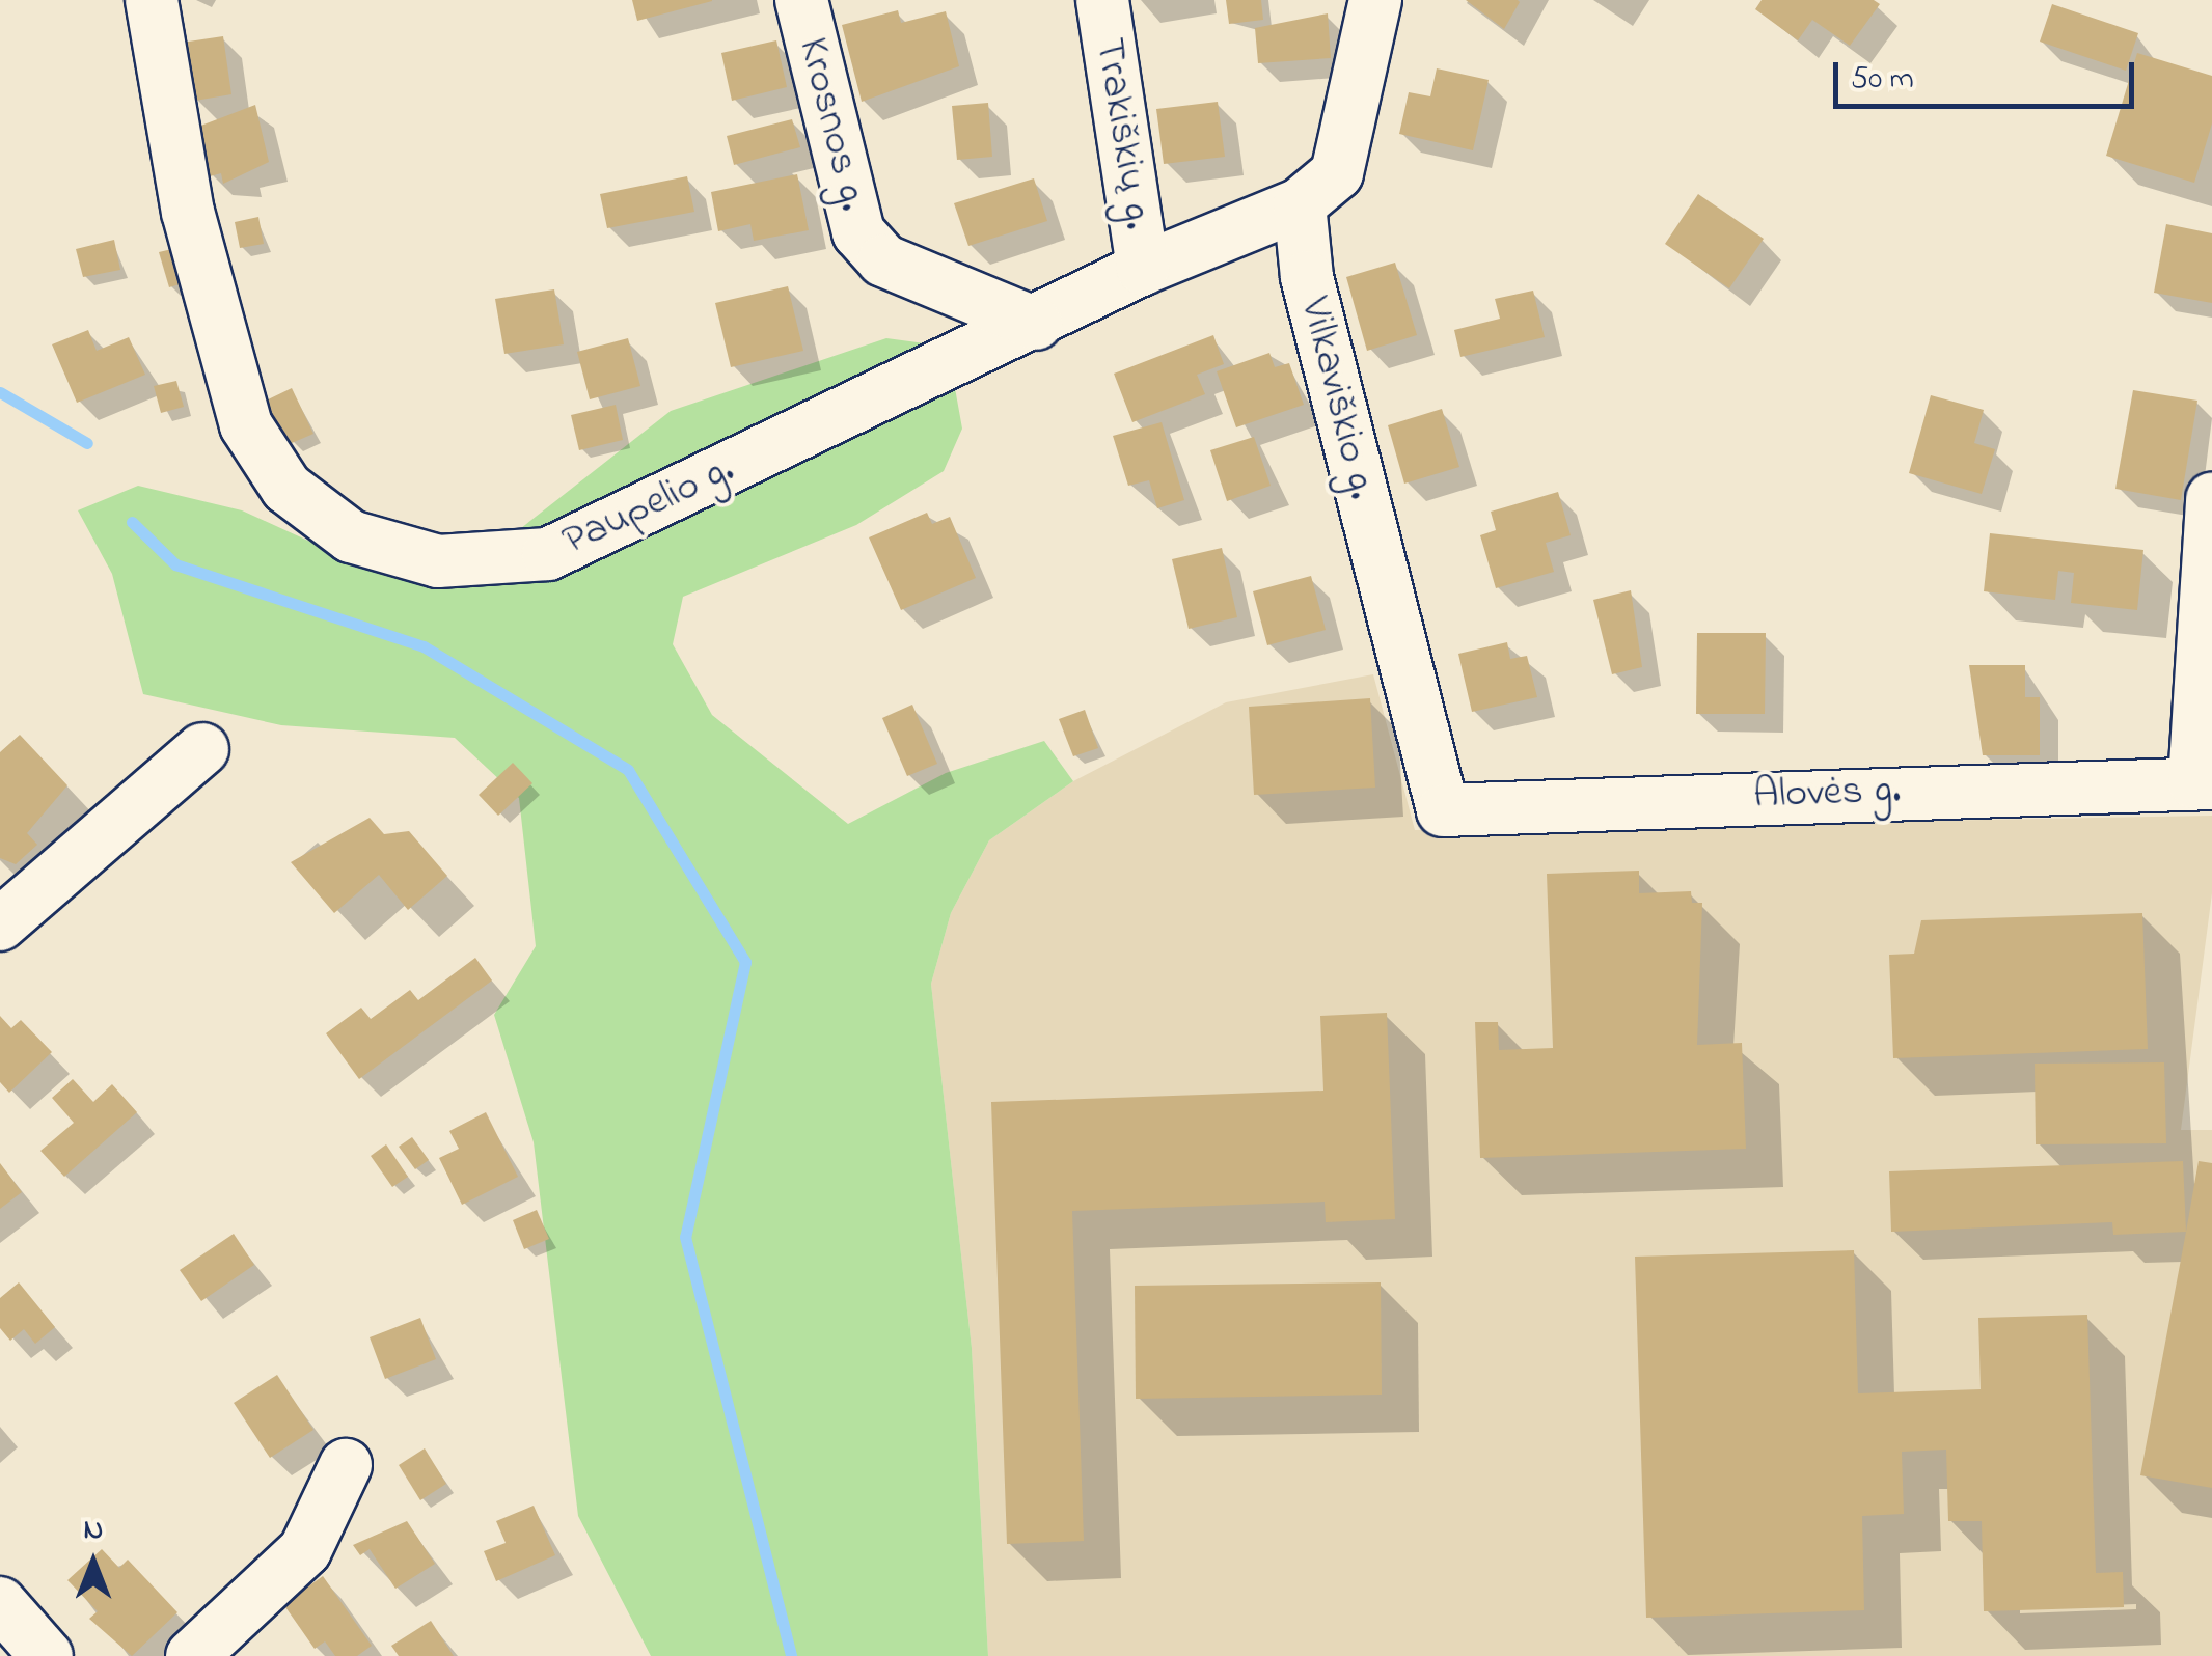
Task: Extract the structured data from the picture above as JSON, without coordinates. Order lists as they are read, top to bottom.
{
  "streets": {
    "street": [
      "Krosnos g.",
      "Trakiškių g.",
      "Vilkaviškio g.",
      "Paupelio g.",
      "Alovės g."
    ]
  },
  "crossings": [
    ["Krosnos g.", "Paupelio g."],
    ["Trakiškių g.", "Paupelio g."],
    ["Vilkaviškio g.", "Paupelio g."],
    ["Vilkaviškio g.", "Alovės g."]
  ],
  "scale_bar": "50 m",
  "north": "top"
}
